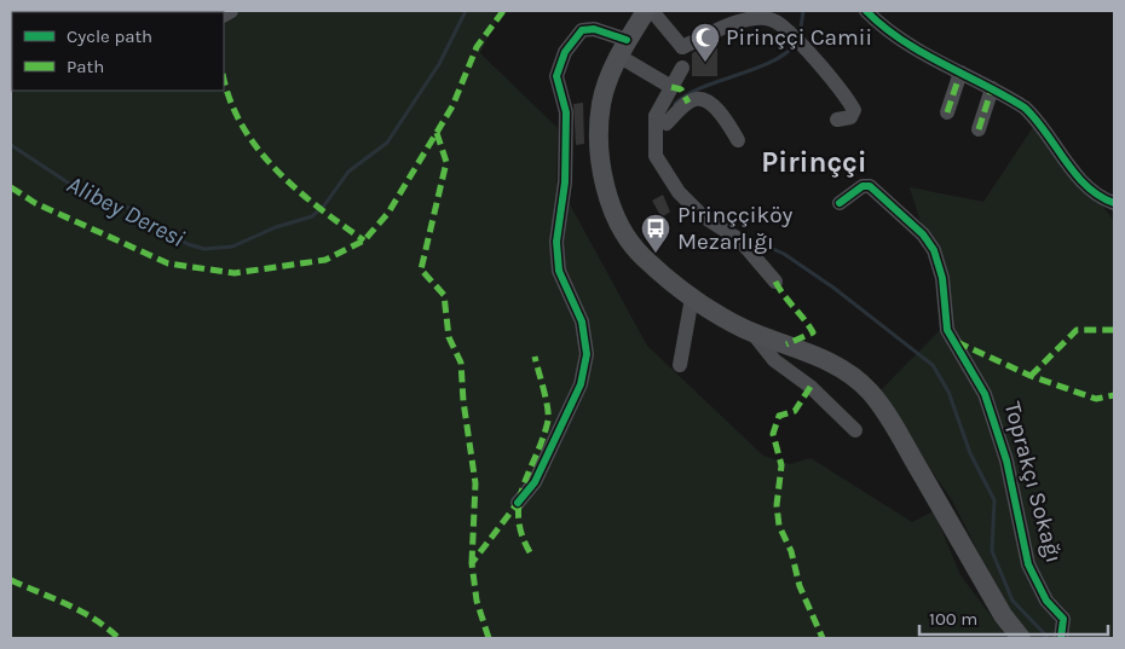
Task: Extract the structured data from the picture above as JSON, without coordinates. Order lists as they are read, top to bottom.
{
  "streets": {
    "street": ["Toprakçı Sokağı"]
  },
  "districts": ["Pirinççi"],
  "water": ["Alibey Deresi"],
  "places": {
    "mosque": ["Pirinççi Camii"],
    "bus stop": ["Pirinççiköy Mezarlığı"]
  },
  "legend": ["Cycle path", "Path"],
  "scale_bar": "100 m"
}
